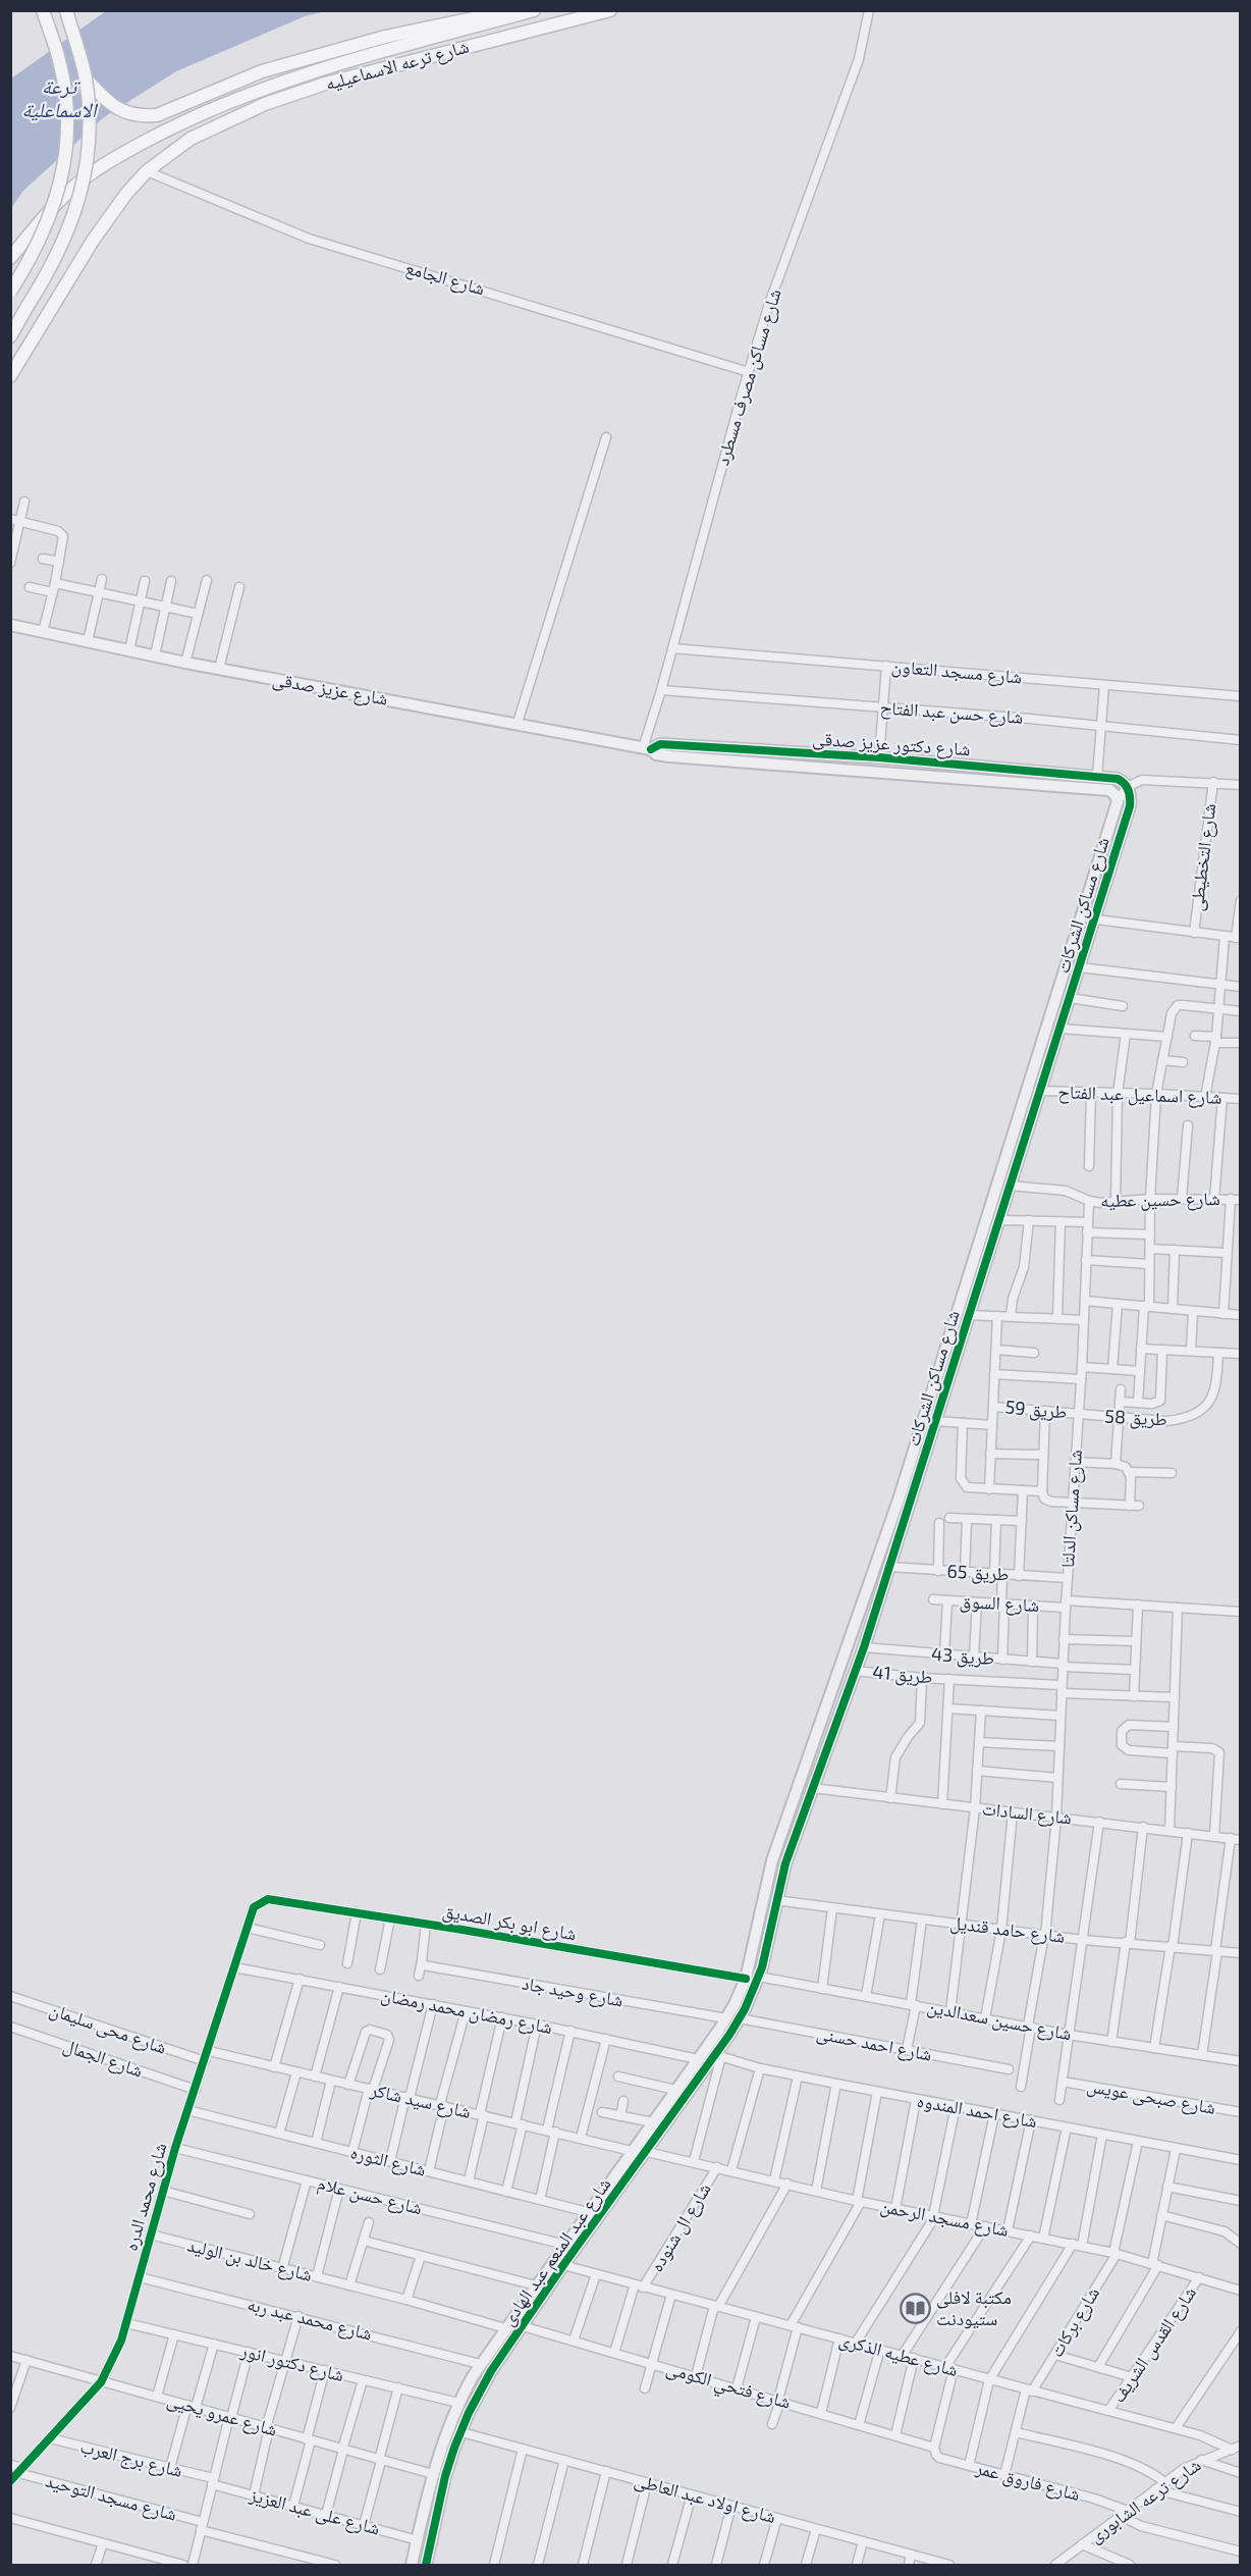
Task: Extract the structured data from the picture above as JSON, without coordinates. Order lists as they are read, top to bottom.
{
  "streets": {
    "main road": ["شارع ترعه الاسماعيليه"],
    "street": [
      "شارع الجامع",
      "شارع مساكن مصرف مسطرد",
      "شارع مسجد التعاون",
      "شارع عزيز صدقى",
      "شارع حسن عبد الفتاح",
      "شارع دكتور عزيز صدقى",
      "شارع التخطيطى",
      "شارع مساكن الشركات",
      "شارع اسماعيل عبد الفتاح",
      "شارع حسين عطيه",
      "طريق 59",
      "طريق 58",
      "شارع مساكن الدلتا",
      "طريق 65",
      "شارع السوق",
      "طريق 43",
      "طريق 41",
      "شارع السادات",
      "شارع ابو بكر الصديق",
      "شارع حامد قنديل",
      "شارع وحيد جاد",
      "شارع رمضان محمد رمضان",
      "شارع حسين سعدالدين",
      "شارع محى سليمان",
      "شارع احمد حسنى",
      "شارع الجمال",
      "شارع صبحى عويس",
      "شارع سيد شاكر",
      "شارع احمد المندوه",
      "شارع الثوره",
      "شارع حسن علام",
      "شارع محمد الدره",
      "شارع مسجد الرحمن",
      "شارع ال شنوده",
      "شارع عبد المنعم عبد الهادى",
      "شارع خالد بن الوليد",
      "شارع محمد عبد ربه",
      "شارع بركات",
      "شارع القدس الشريف",
      "شارع عطيه الذكرى",
      "شارع دكتور انور",
      "شارع فتحي الكومى",
      "شارع عمرو يحيى",
      "شارع برج العرب",
      "شارع فاروق عمر",
      "شارع مسجد التوحيد",
      "شارع اولاد عبد العاطى",
      "شارع ترعه الشابورى",
      "شارع على عبد العزيز"
    ]
  },
  "crossings": [
    ["شارع ترعه الاسماعيليه", "شارع الجامع"],
    ["شارع الجامع", "شارع مساكن مصرف مسطرد"],
    ["شارع مساكن مصرف مسطرد", "شارع مسجد التعاون"],
    ["شارع مساكن مصرف مسطرد", "شارع عزيز صدقى"],
    ["شارع مساكن مصرف مسطرد", "شارع حسن عبد الفتاح"],
    ["شارع مساكن مصرف مسطرد", "شارع دكتور عزيز صدقى"],
    ["شارع عزيز صدقى", "شارع دكتور عزيز صدقى"],
    ["شارع دكتور عزيز صدقى", "شارع مساكن الشركات"],
    ["شارع مساكن الشركات", "شارع اسماعيل عبد الفتاح"],
    ["شارع مساكن الشركات", "شارع حسين عطيه"],
    ["شارع مساكن الشركات", "طريق 65"],
    ["شارع مساكن الشركات", "طريق 43"],
    ["شارع مساكن الشركات", "طريق 41"],
    ["شارع مساكن الشركات", "شارع السادات"],
    ["شارع مساكن الشركات", "شارع ابو بكر الصديق"],
    ["شارع مساكن الشركات", "شارع حامد قنديل"],
    ["شارع مساكن الشركات", "شارع حسين سعدالدين"],
    ["شارع مساكن الشركات", "شارع عبد المنعم عبد الهادى"],
    ["شارع حسين عطيه", "شارع مساكن الدلتا"],
    ["طريق 59", "طريق 58"],
    ["طريق 59", "شارع مساكن الدلتا"],
    ["طريق 58", "شارع مساكن الدلتا"],
    ["شارع مساكن الدلتا", "طريق 65"],
    ["شارع مساكن الدلتا", "شارع السوق"],
    ["شارع مساكن الدلتا", "طريق 43"],
    ["شارع مساكن الدلتا", "طريق 41"],
    ["شارع مساكن الدلتا", "شارع السادات"],
    ["شارع مساكن الدلتا", "شارع حامد قنديل"],
    ["شارع مساكن الدلتا", "شارع حسين سعدالدين"],
    ["شارع ابو بكر الصديق", "شارع محمد الدره"],
    ["شارع ابو بكر الصديق", "شارع عبد المنعم عبد الهادى"],
    ["شارع وحيد جاد", "شارع عبد المنعم عبد الهادى"],
    ["شارع رمضان محمد رمضان", "شارع محمد الدره"],
    ["شارع رمضان محمد رمضان", "شارع عبد المنعم عبد الهادى"],
    ["شارع حسين سعدالدين", "شارع عبد المنعم عبد الهادى"],
    ["شارع محى سليمان", "شارع محمد الدره"],
    ["شارع احمد حسنى", "شارع عبد المنعم عبد الهادى"],
    ["شارع الجمال", "شارع محمد الدره"],
    ["شارع سيد شاكر", "شارع محمد الدره"],
    ["شارع سيد شاكر", "شارع عبد المنعم عبد الهادى"],
    ["شارع احمد المندوه", "شارع عبد المنعم عبد الهادى"],
    ["شارع احمد المندوه", "شارع بركات"],
    ["شارع الثوره", "شارع محمد الدره"],
    ["شارع الثوره", "شارع عبد المنعم عبد الهادى"],
    ["شارع حسن علام", "شارع محمد الدره"],
    ["شارع حسن علام", "شارع عبد المنعم عبد الهادى"],
    ["شارع محمد الدره", "شارع خالد بن الوليد"],
    ["شارع محمد الدره", "شارع محمد عبد ربه"],
    ["شارع محمد الدره", "شارع دكتور انور"],
    ["شارع محمد الدره", "شارع عمرو يحيى"],
    ["شارع محمد الدره", "شارع برج العرب"],
    ["شارع محمد الدره", "شارع مسجد التوحيد"],
    ["شارع مسجد الرحمن", "شارع ال شنوده"],
    ["شارع مسجد الرحمن", "شارع عبد المنعم عبد الهادى"],
    ["شارع مسجد الرحمن", "شارع بركات"],
    ["شارع مسجد الرحمن", "شارع القدس الشريف"],
    ["شارع ال شنوده", "شارع عطيه الذكرى"],
    ["شارع ال شنوده", "شارع فتحي الكومى"],
    ["شارع عبد المنعم عبد الهادى", "شارع خالد بن الوليد"],
    ["شارع عبد المنعم عبد الهادى", "شارع محمد عبد ربه"],
    ["شارع عبد المنعم عبد الهادى", "شارع عطيه الذكرى"],
    ["شارع عبد المنعم عبد الهادى", "شارع دكتور انور"],
    ["شارع عبد المنعم عبد الهادى", "شارع فتحي الكومى"],
    ["شارع عبد المنعم عبد الهادى", "شارع عمرو يحيى"],
    ["شارع عبد المنعم عبد الهادى", "شارع اولاد عبد العاطى"],
    ["شارع عبد المنعم عبد الهادى", "شارع على عبد العزيز"],
    ["شارع بركات", "شارع عطيه الذكرى"],
    ["شارع بركات", "شارع فاروق عمر"],
    ["شارع القدس الشريف", "شارع عطيه الذكرى"],
    ["شارع عطيه الذكرى", "شارع ترعه الشابورى"],
    ["شارع فتحي الكومى", "شارع فاروق عمر"],
    ["شارع برج العرب", "شارع على عبد العزيز"],
    ["شارع فاروق عمر", "شارع ترعه الشابورى"]
  ],
  "water": ["ترعة الاسماعلية"],
  "places": {
    "library": ["مكتبة لافلى ستيودنت"]
  }
}
